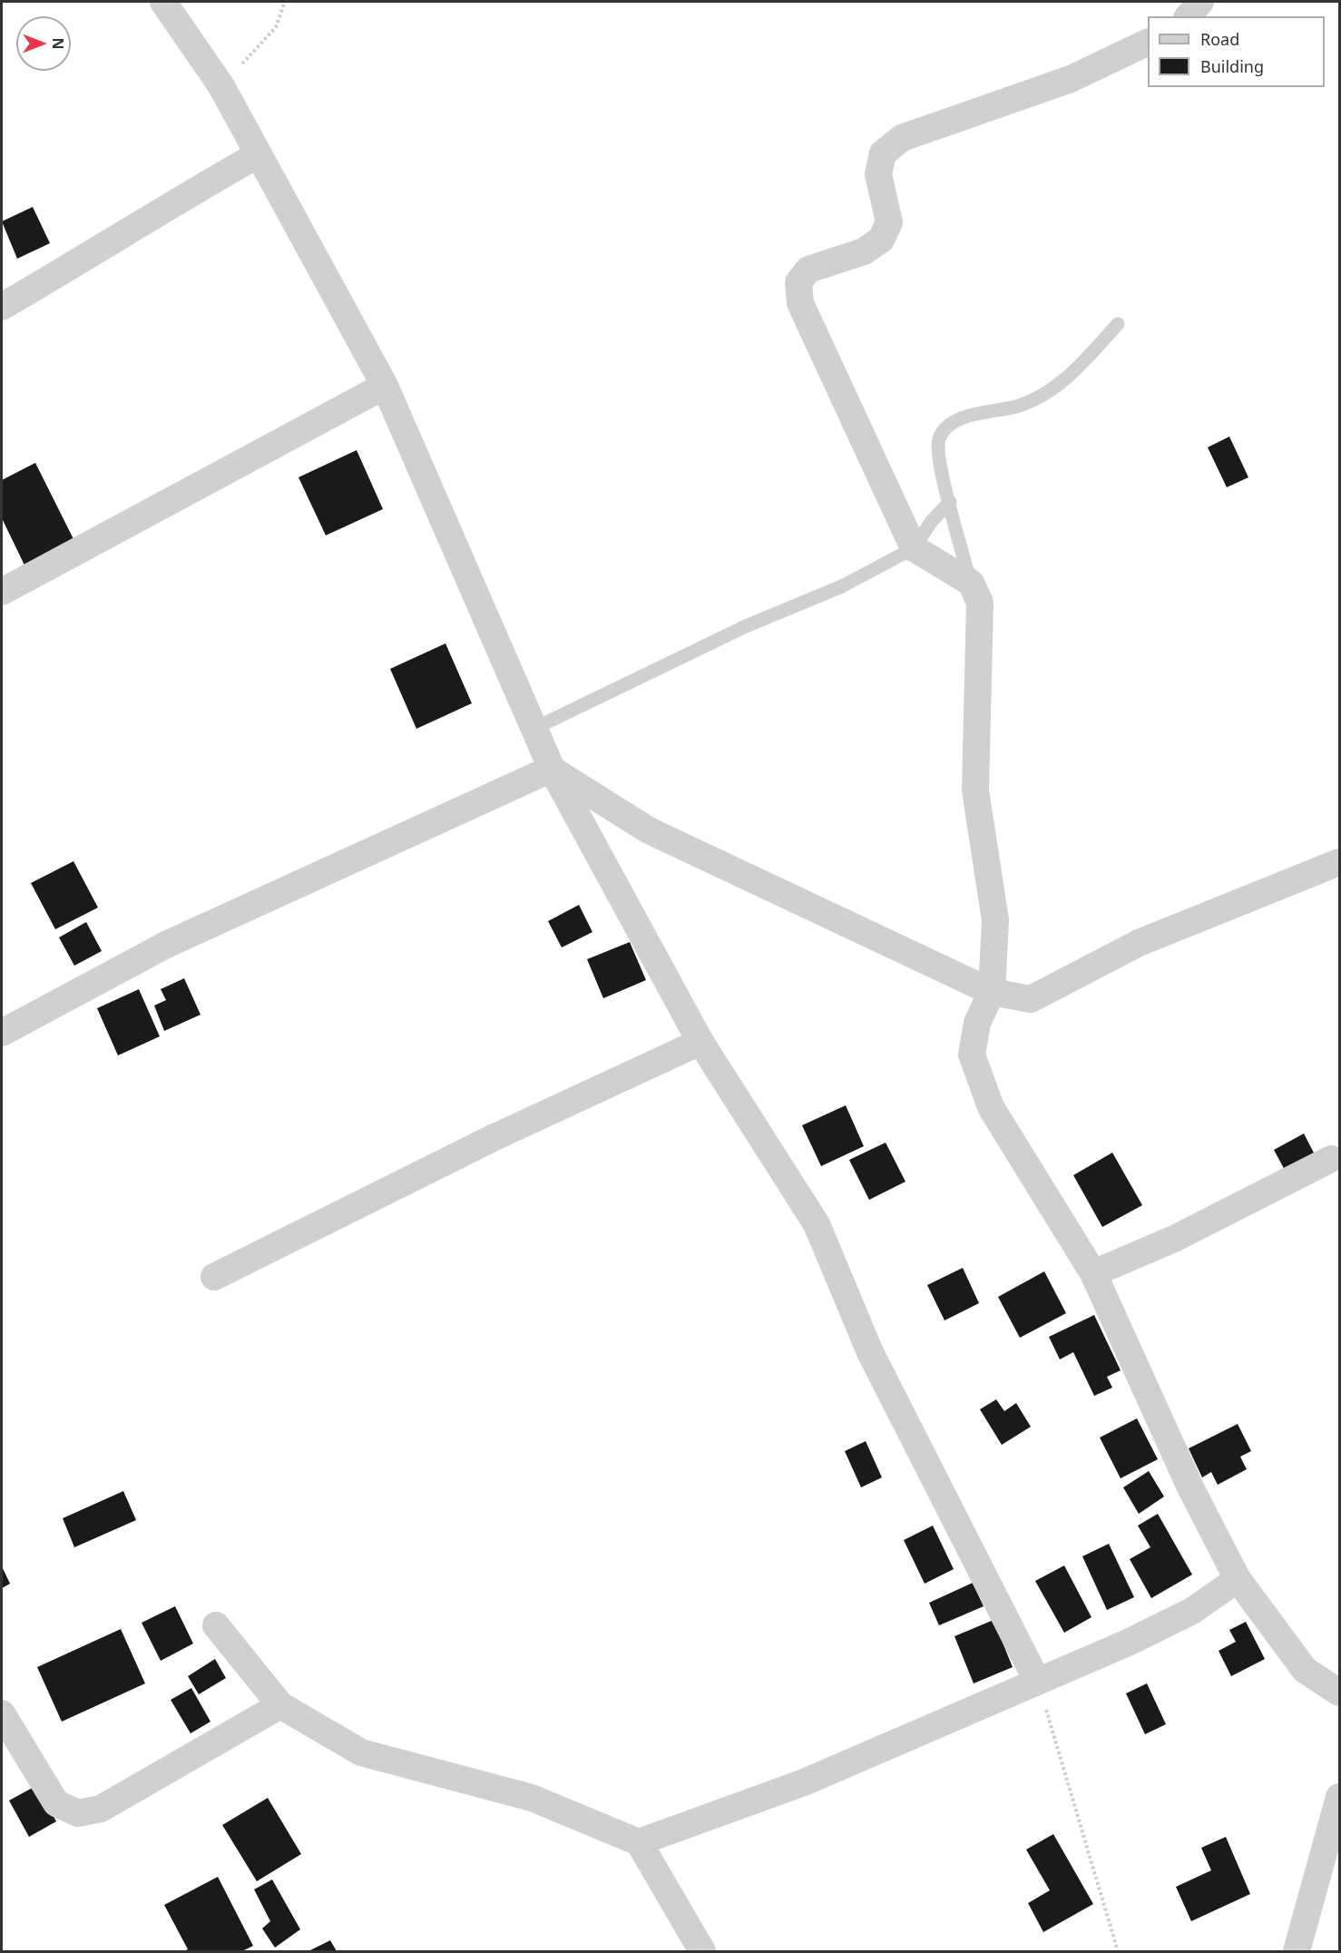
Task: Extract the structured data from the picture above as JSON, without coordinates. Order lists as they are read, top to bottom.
{
  "legend": ["Road", "Building"],
  "north": "right"
}
